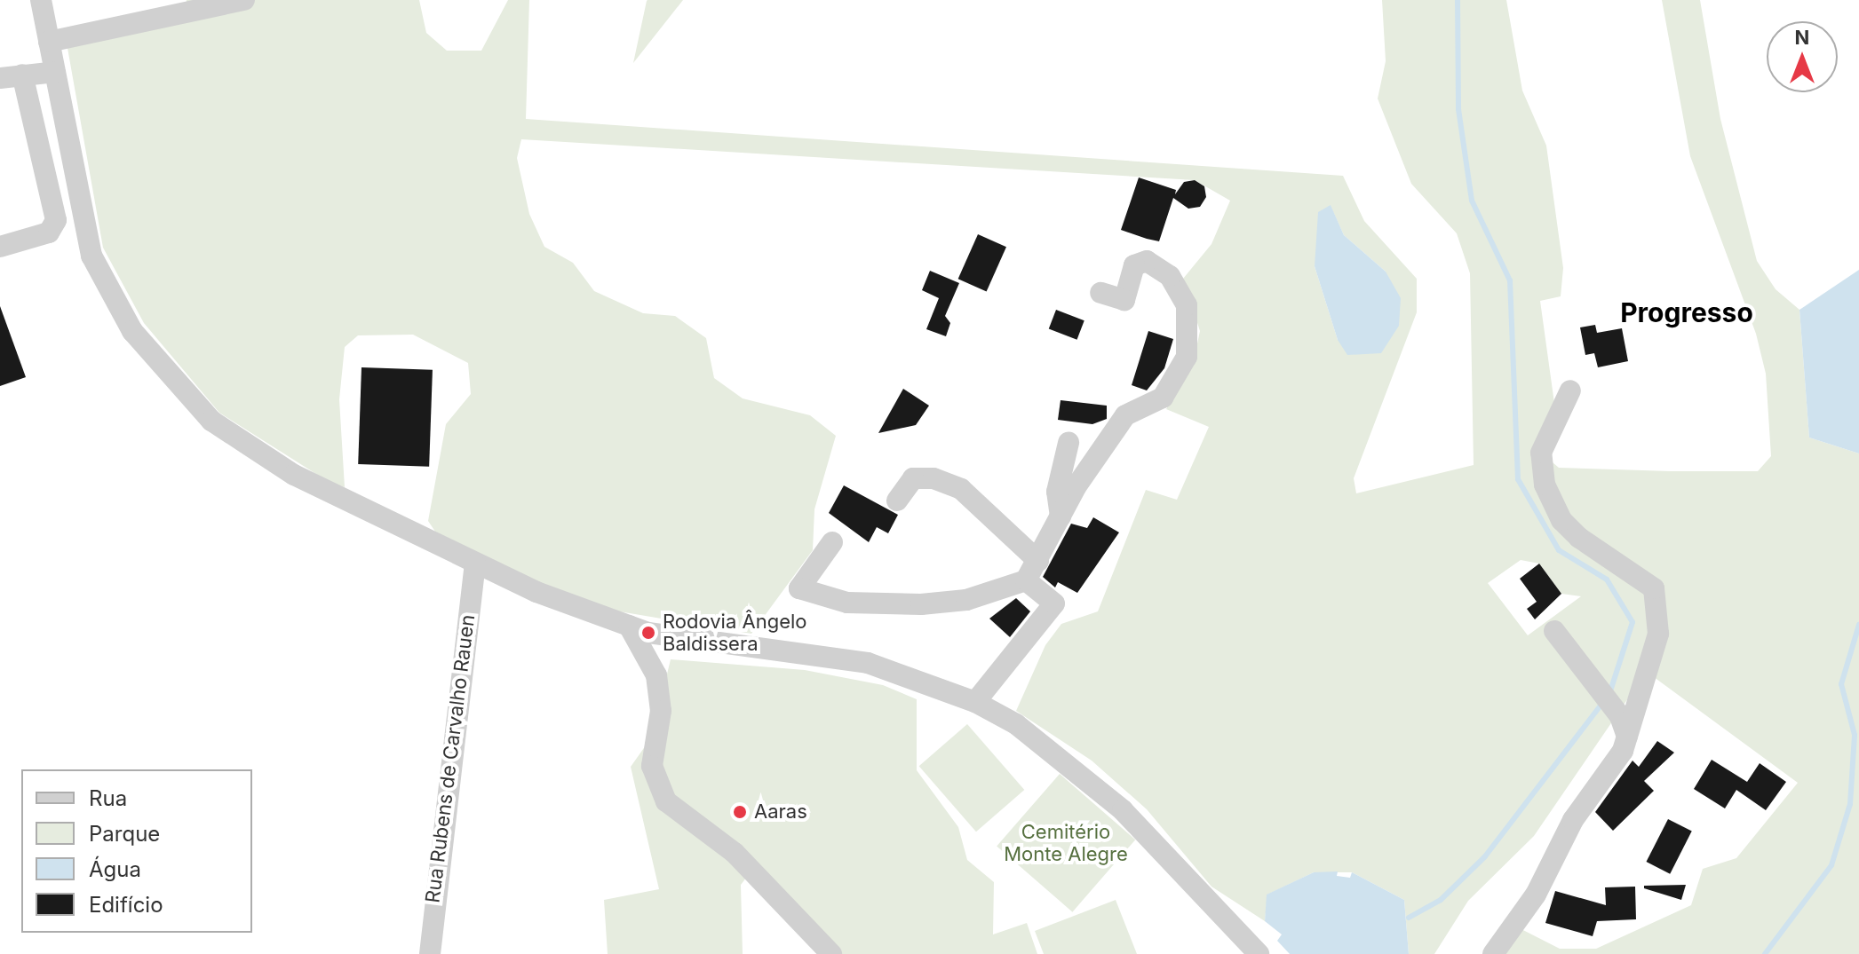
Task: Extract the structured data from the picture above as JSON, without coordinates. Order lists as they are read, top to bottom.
{
  "streets": {
    "street": ["Rua Rubens de Carvalho Rauen"]
  },
  "districts": ["Progresso"],
  "parks": ["Cemitério Monte Alegre"],
  "places": ["Rodovia Ângelo Baldissera", "Aaras"],
  "legend": [
    "Rua",
    "Parque",
    "Água",
    "Edifício"
  ],
  "north": "top"
}
